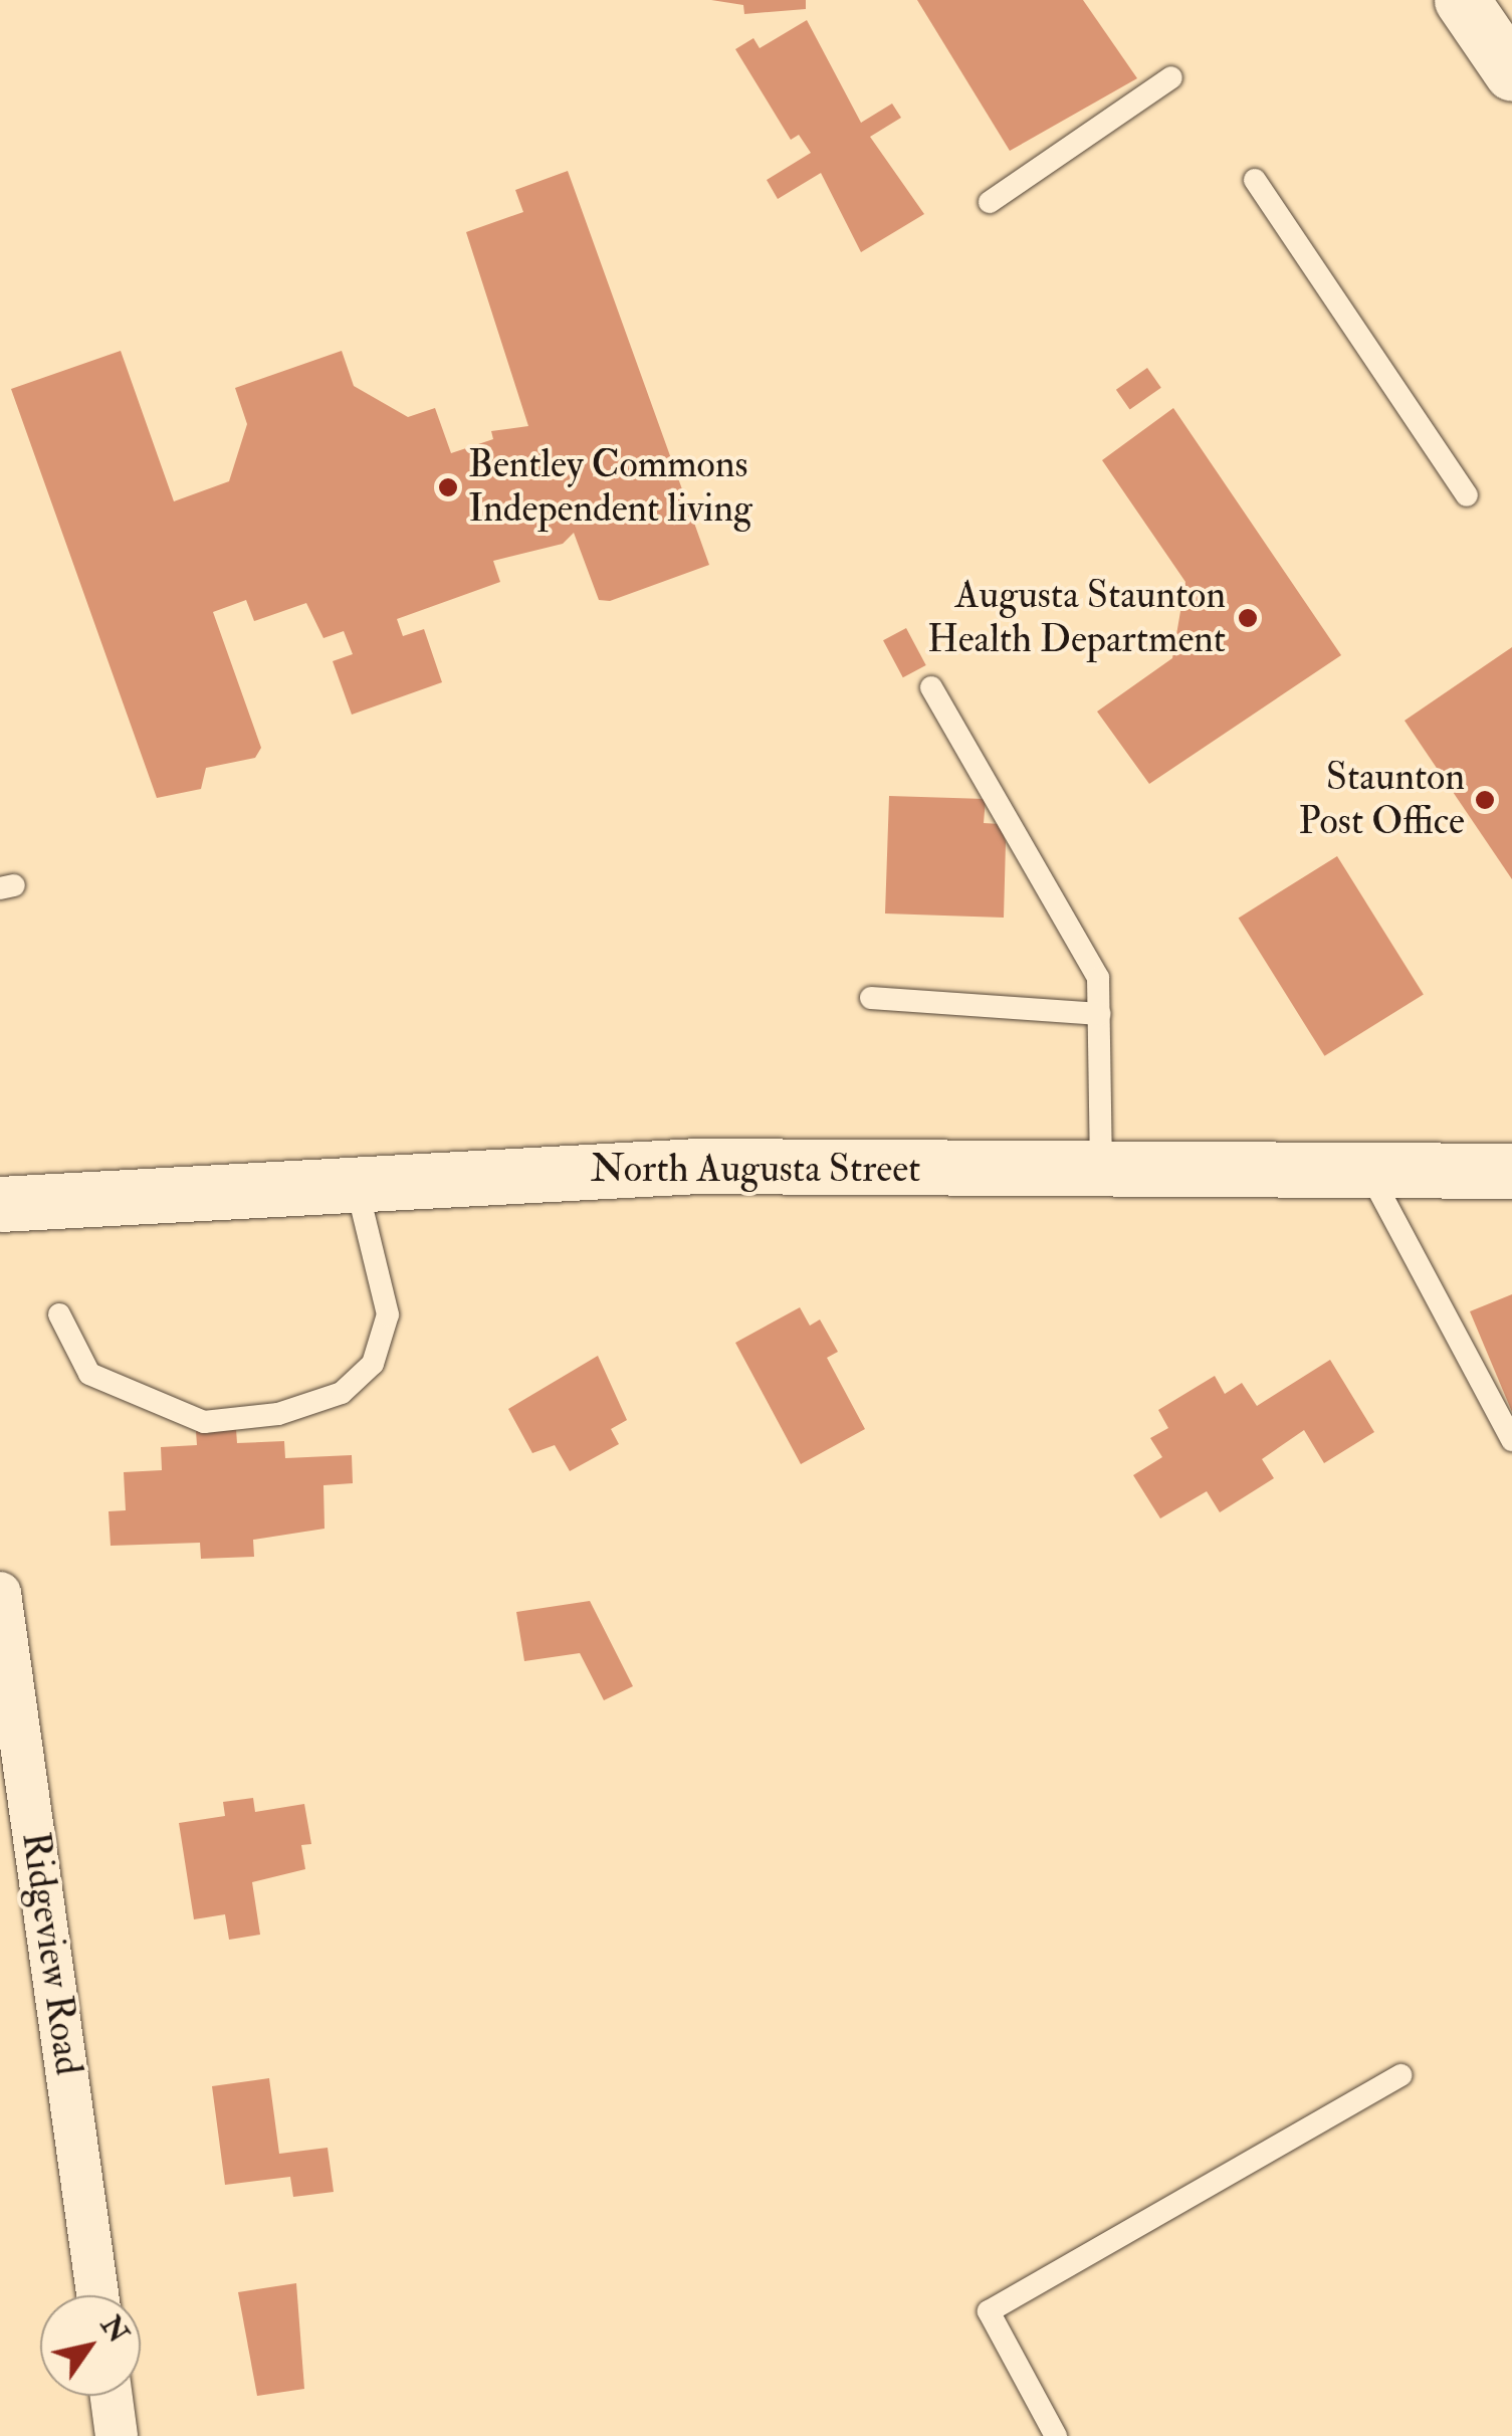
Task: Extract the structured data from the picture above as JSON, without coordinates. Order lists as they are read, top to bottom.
{
  "streets": {
    "main road": ["North Augusta Street"],
    "street": ["Ridgeview Road"]
  },
  "places": ["Bentley Commons Independent living", "Augusta Staunton Health Department", "Staunton Post Office"],
  "north": "top right"
}
